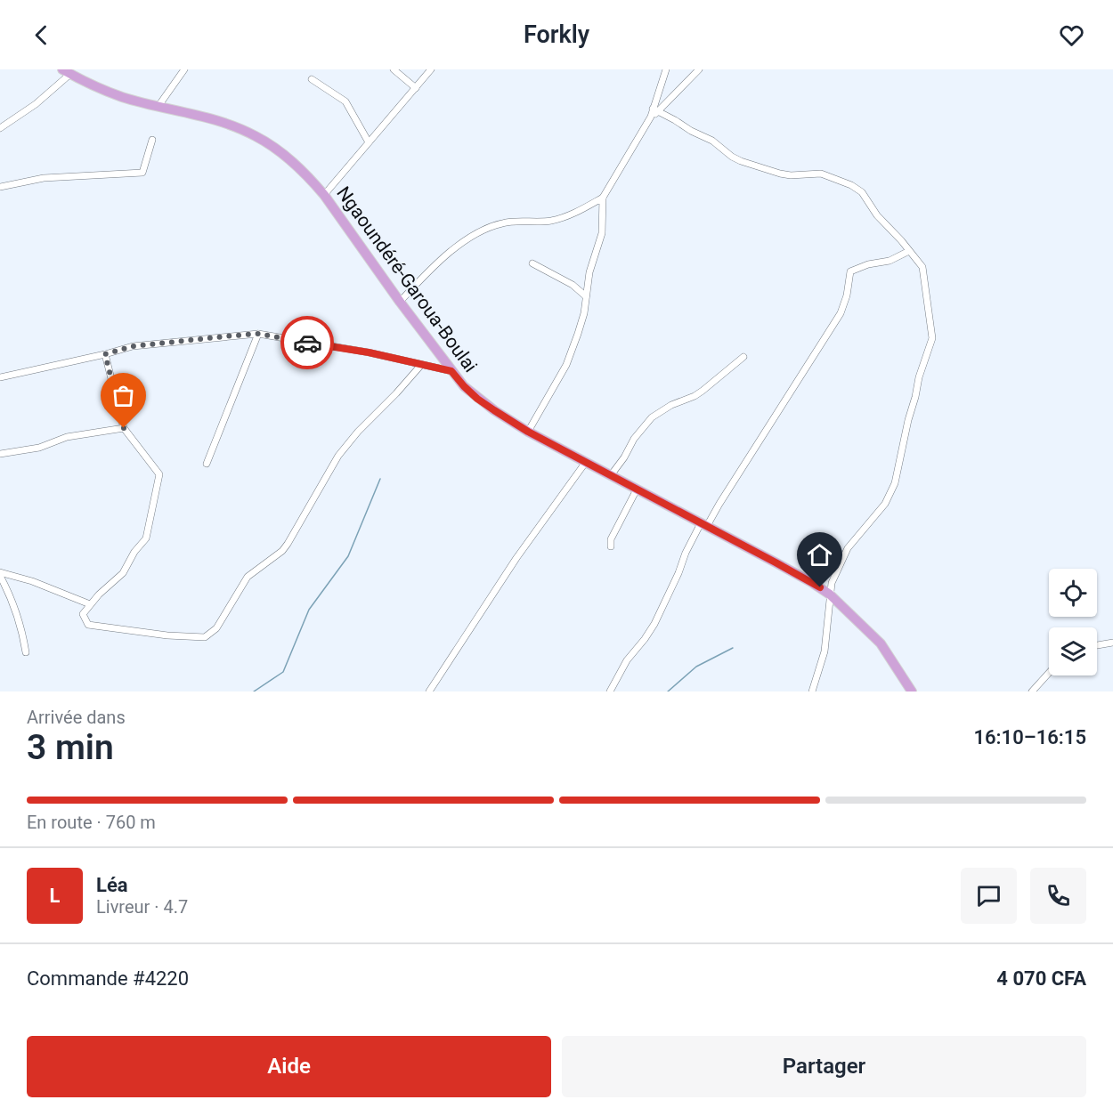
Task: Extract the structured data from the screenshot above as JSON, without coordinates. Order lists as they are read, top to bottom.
{
  "streets": {
    "highway": ["Ngaoundéré-Garoua-Boulai"]
  },
  "page": {
    "header": "Forkly",
    "heading": ["3 min", "Arrivée dans", "16:10–16:15"],
    "panel": [
      "Léa",
      "Livreur · 4.7",
      "Commande #4220",
      "4 070 CFA"
    ],
    "bar": "En route · 760 m",
    "round": "L",
    "buttons": ["Aide", "Partager"]
  }
}
